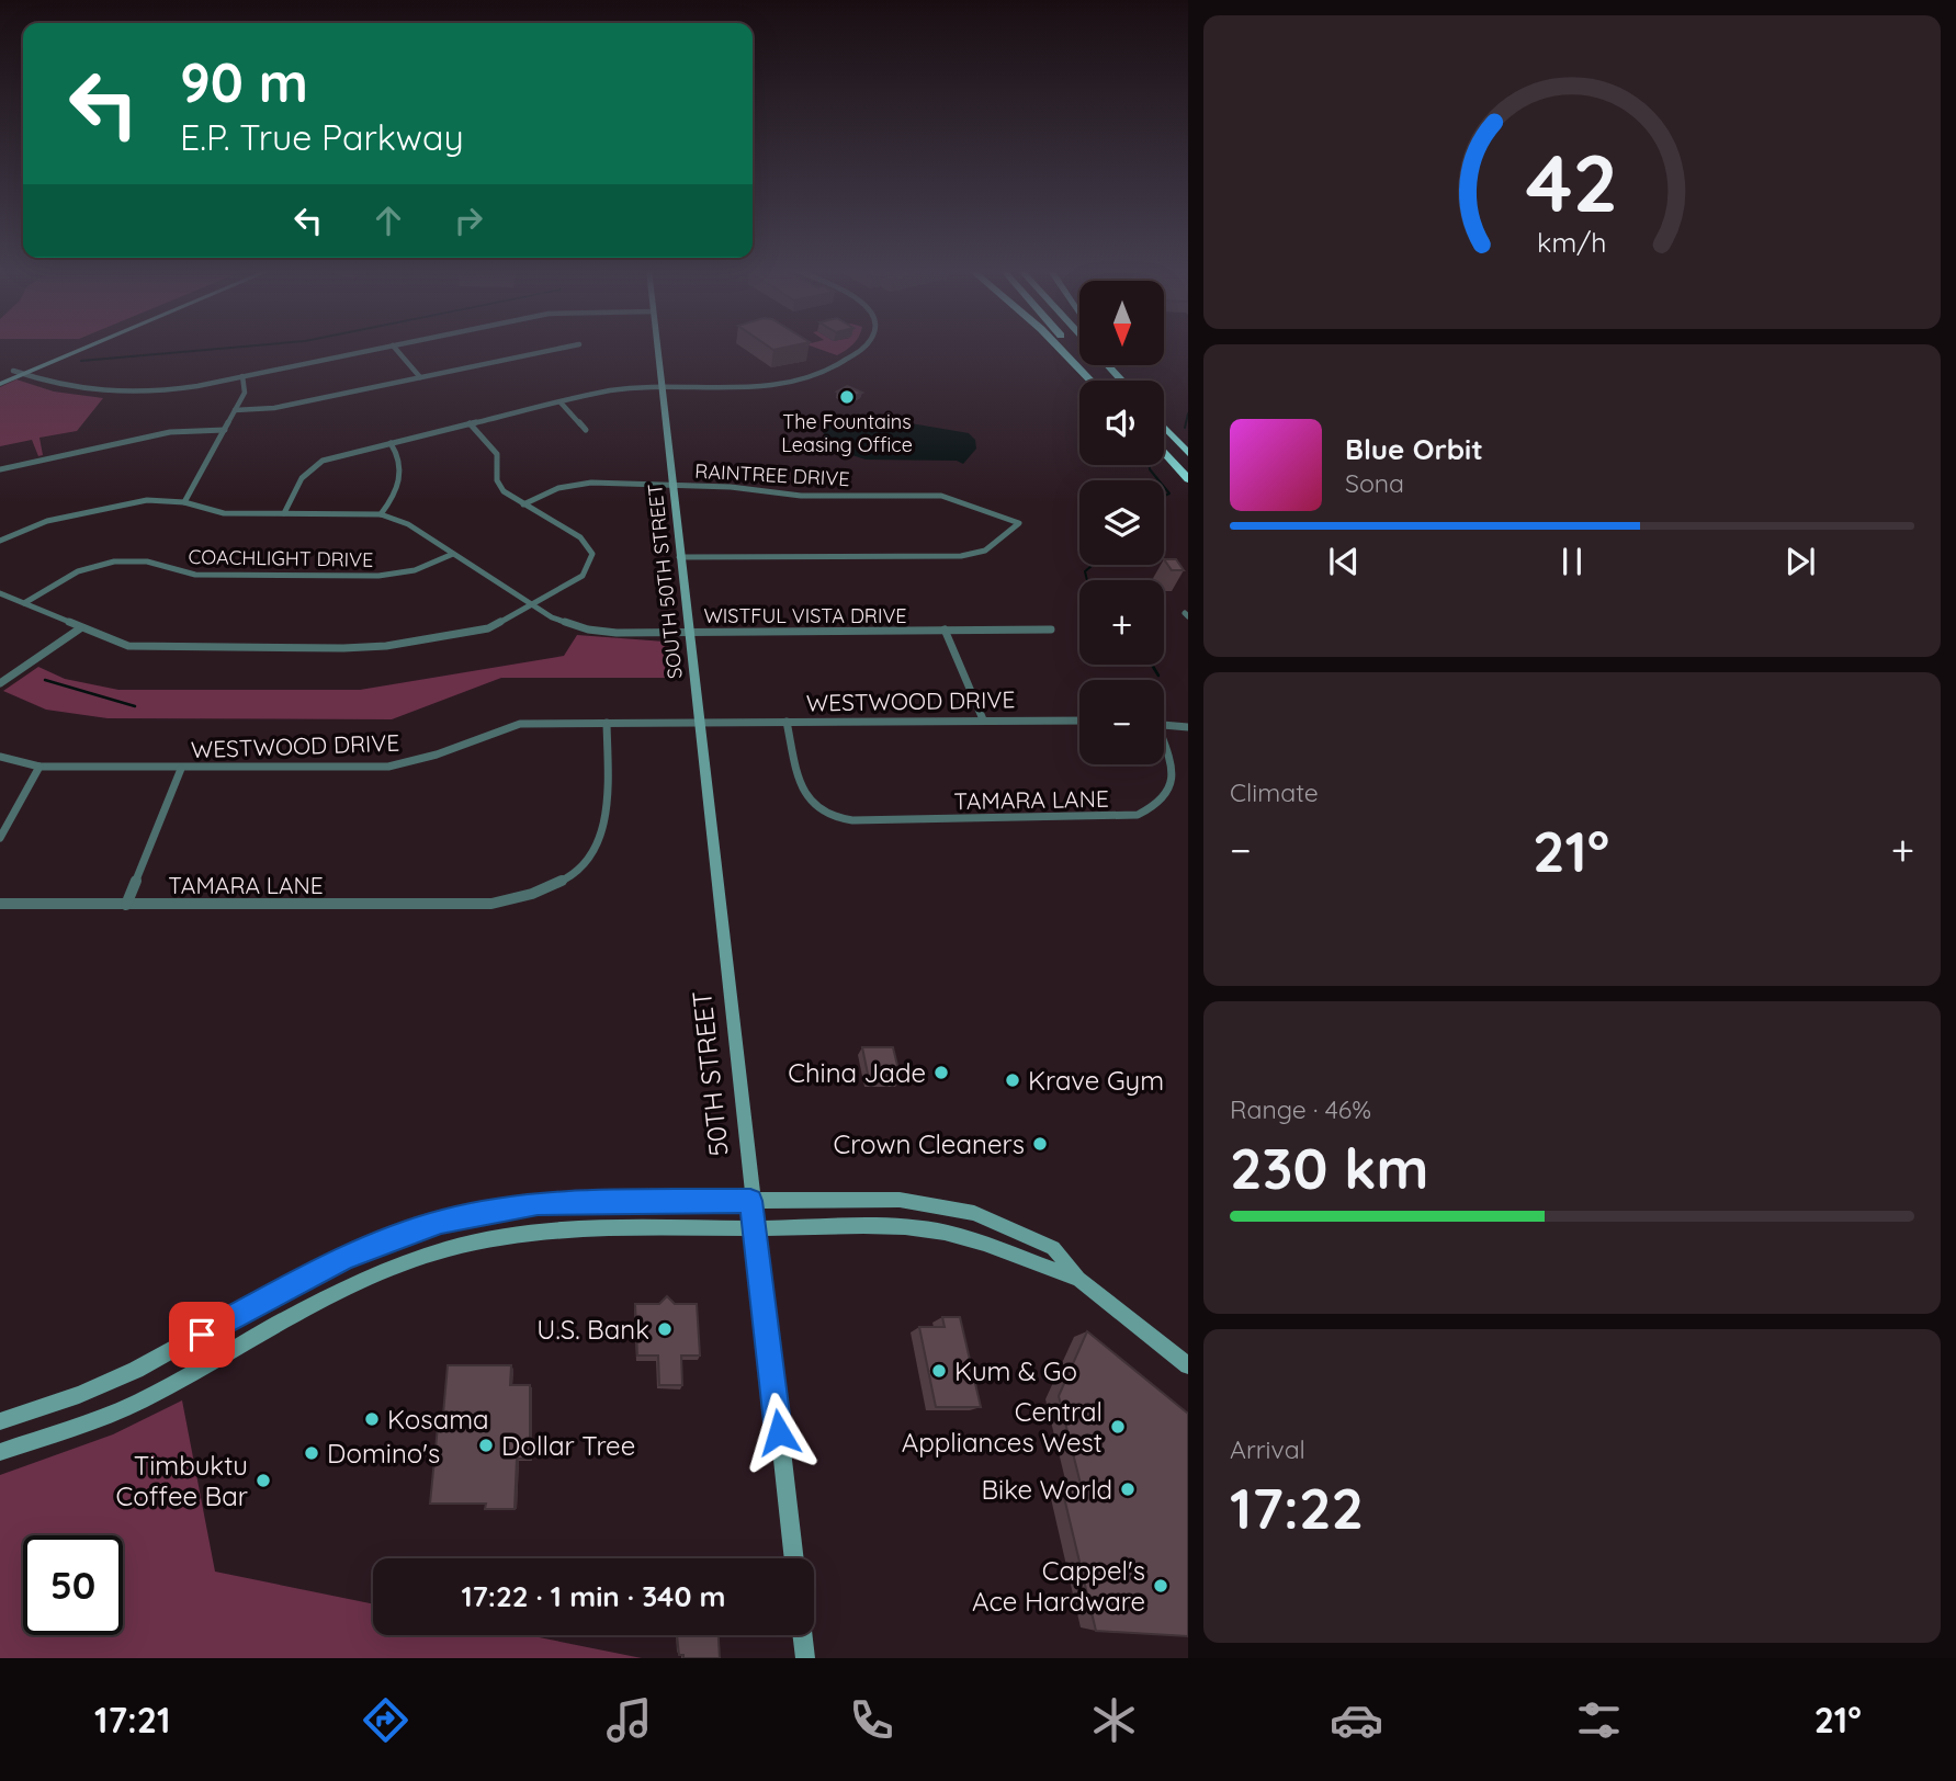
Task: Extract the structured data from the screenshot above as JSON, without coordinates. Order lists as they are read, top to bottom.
{
  "streets": {
    "main road": ["SOUTH 50TH STREET", "50TH STREET"],
    "street": [
      "RAINTREE DRIVE",
      "COACHLIGHT DRIVE",
      "WISTFUL VISTA DRIVE",
      "WESTWOOD DRIVE",
      "TAMARA LANE"
    ]
  },
  "crossings": [
    ["RAINTREE DRIVE", "SOUTH 50TH STREET"],
    ["COACHLIGHT DRIVE", "WISTFUL VISTA DRIVE"],
    ["SOUTH 50TH STREET", "WISTFUL VISTA DRIVE"],
    ["SOUTH 50TH STREET", "WESTWOOD DRIVE"],
    ["SOUTH 50TH STREET", "50TH STREET"],
    ["WESTWOOD DRIVE", "TAMARA LANE"]
  ],
  "places": [
    "The Fountains Leasing Office",
    "China Jade",
    "Krave Gym",
    "Crown Cleaners",
    "U.S. Bank",
    "Kum & Go",
    "Kosama",
    "Central Appliances West",
    "Dollar Tree",
    "Domino's",
    "Timbuktu Coffee Bar",
    "Bike World",
    "Cappel's Ace Hardware"
  ],
  "north": "bottom",
  "page": {
    "turn": ["90 m", "E.P. True Parkway"],
    "map_buttons": ["+", "−"],
    "song": ["Blue Orbit", "Sona"],
    "tile": [
      "Climate",
      ["Range · 46%", "230 km"],
      ["Arrival", "17:22"]
    ],
    "heat": ["−", "21°", "+"],
    "limit": "50",
    "trip": "17:22 · 1 min · 340 m",
    "tabs": ["17:21", "21°"],
    "gauge": ["42", "km/h"]
  }
}
